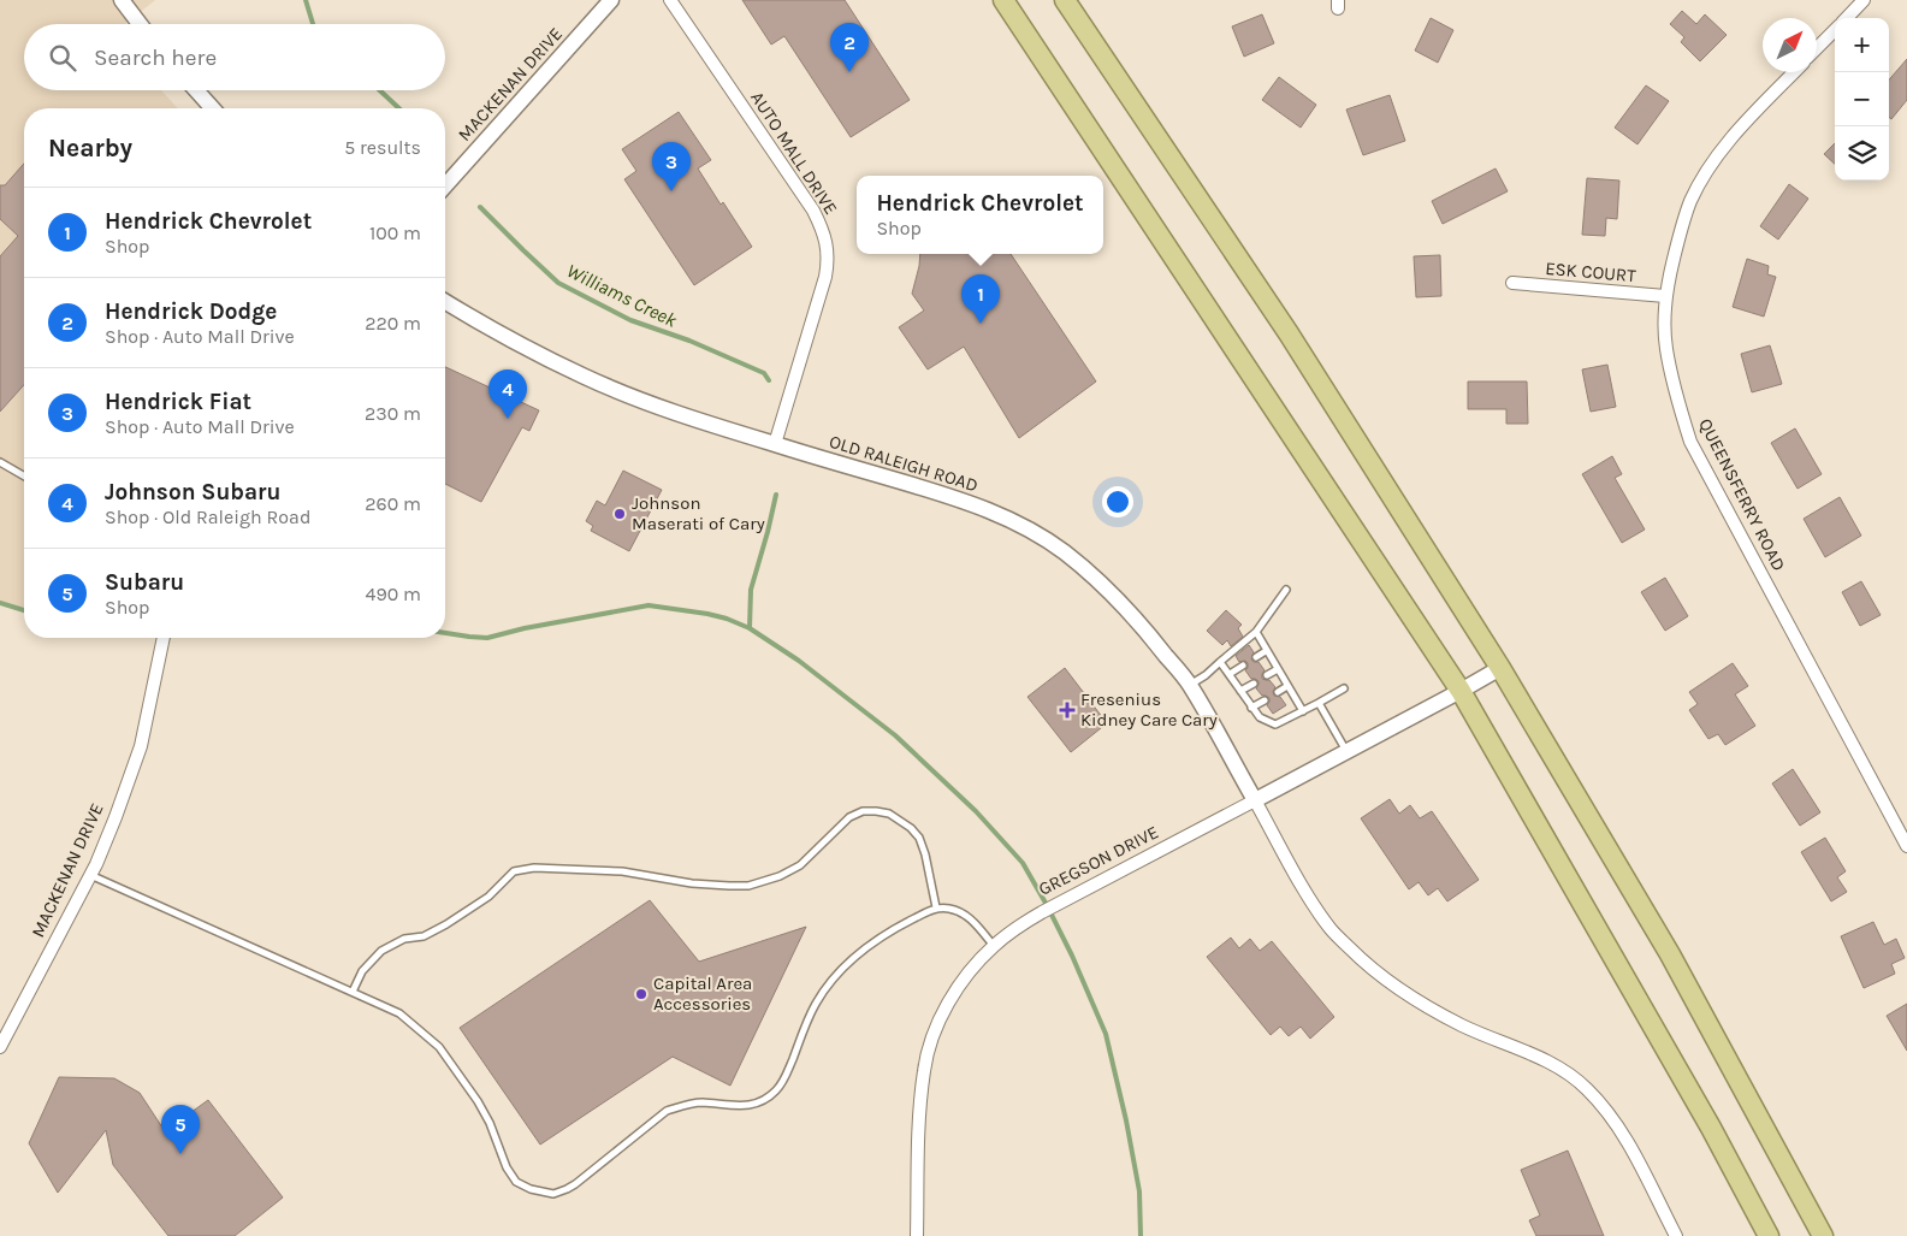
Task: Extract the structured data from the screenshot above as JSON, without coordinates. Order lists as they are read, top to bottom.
{
  "streets": {
    "street": [
      "MACKENAN DRIVE",
      "AUTO MALL DRIVE",
      "ESK COURT",
      "OLD RALEIGH ROAD",
      "QUEENSFERRY ROAD",
      "GREGSON DRIVE"
    ]
  },
  "crossings": [
    ["AUTO MALL DRIVE", "OLD RALEIGH ROAD"],
    ["ESK COURT", "QUEENSFERRY ROAD"],
    ["OLD RALEIGH ROAD", "GREGSON DRIVE"]
  ],
  "water": ["Williams Creek"],
  "places": {
    "other": ["Johnson Maserati of Cary", "Capital Area Accessories"],
    "health": ["Fresenius Kidney Care Cary"]
  },
  "north": "top right",
  "page": {
    "map_buttons": ["+", "−"],
    "pins": [
      "2",
      "3",
      "1",
      "4",
      "5"
    ],
    "search": "Search here",
    "heading": ["Nearby", "5 results"],
    "popup": ["Hendrick Chevrolet", "Shop"],
    "list": [
      {
        "mark": "1",
        "name": "Hendrick Chevrolet",
        "note": "Shop",
        "value": "100 m"
      },
      {
        "mark": "2",
        "name": "Hendrick Dodge",
        "note": "Shop · Auto Mall Drive",
        "value": "220 m"
      },
      {
        "mark": "3",
        "name": "Hendrick Fiat",
        "note": "Shop · Auto Mall Drive",
        "value": "230 m"
      },
      {
        "mark": "4",
        "name": "Johnson Subaru",
        "note": "Shop · Old Raleigh Road",
        "value": "260 m"
      },
      {
        "mark": "5",
        "name": "Subaru",
        "note": "Shop",
        "value": "490 m"
      }
    ]
  }
}
